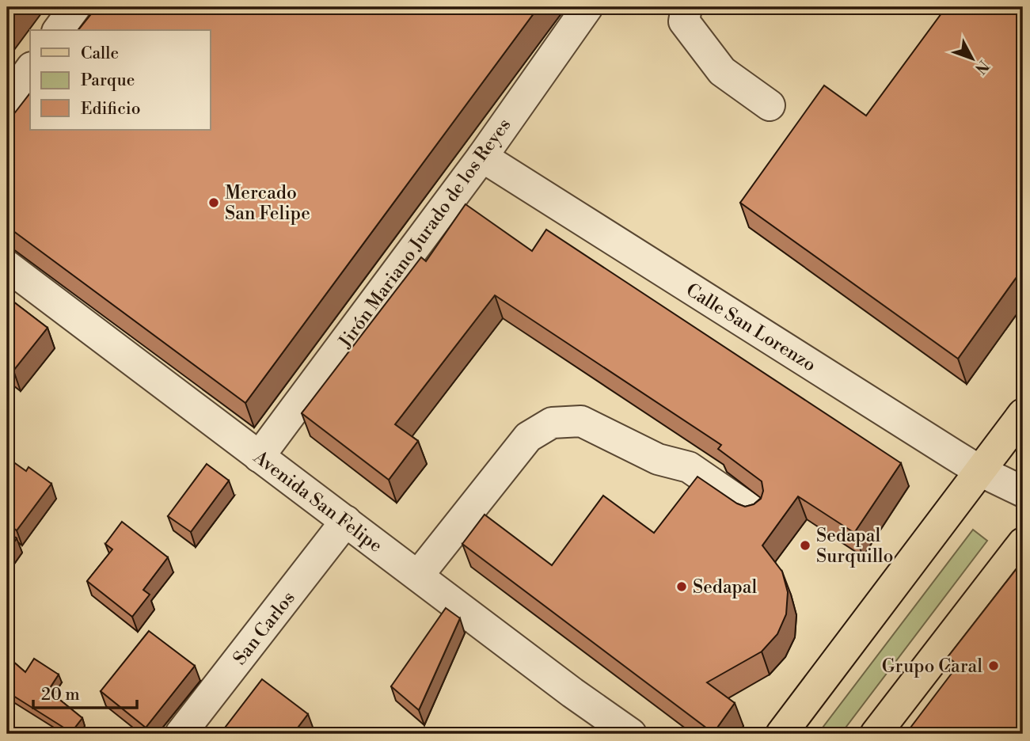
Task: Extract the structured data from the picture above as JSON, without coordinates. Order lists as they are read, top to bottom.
{
  "streets": {
    "street": [
      "Jirón Mariano Jurado de los Reyes",
      "Calle San Lorenzo",
      "Avenida San Felipe",
      "San Carlos"
    ]
  },
  "crossings": [
    ["Jirón Mariano Jurado de los Reyes", "Calle San Lorenzo"],
    ["Jirón Mariano Jurado de los Reyes", "Avenida San Felipe"],
    ["Avenida San Felipe", "San Carlos"]
  ],
  "places": [
    "Mercado San Felipe",
    "Sedapal Surquillo",
    "Sedapal",
    "Grupo Caral"
  ],
  "legend": ["Calle", "Parque", "Edificio"],
  "scale_bar": "20 m",
  "north": "bottom right"
}
